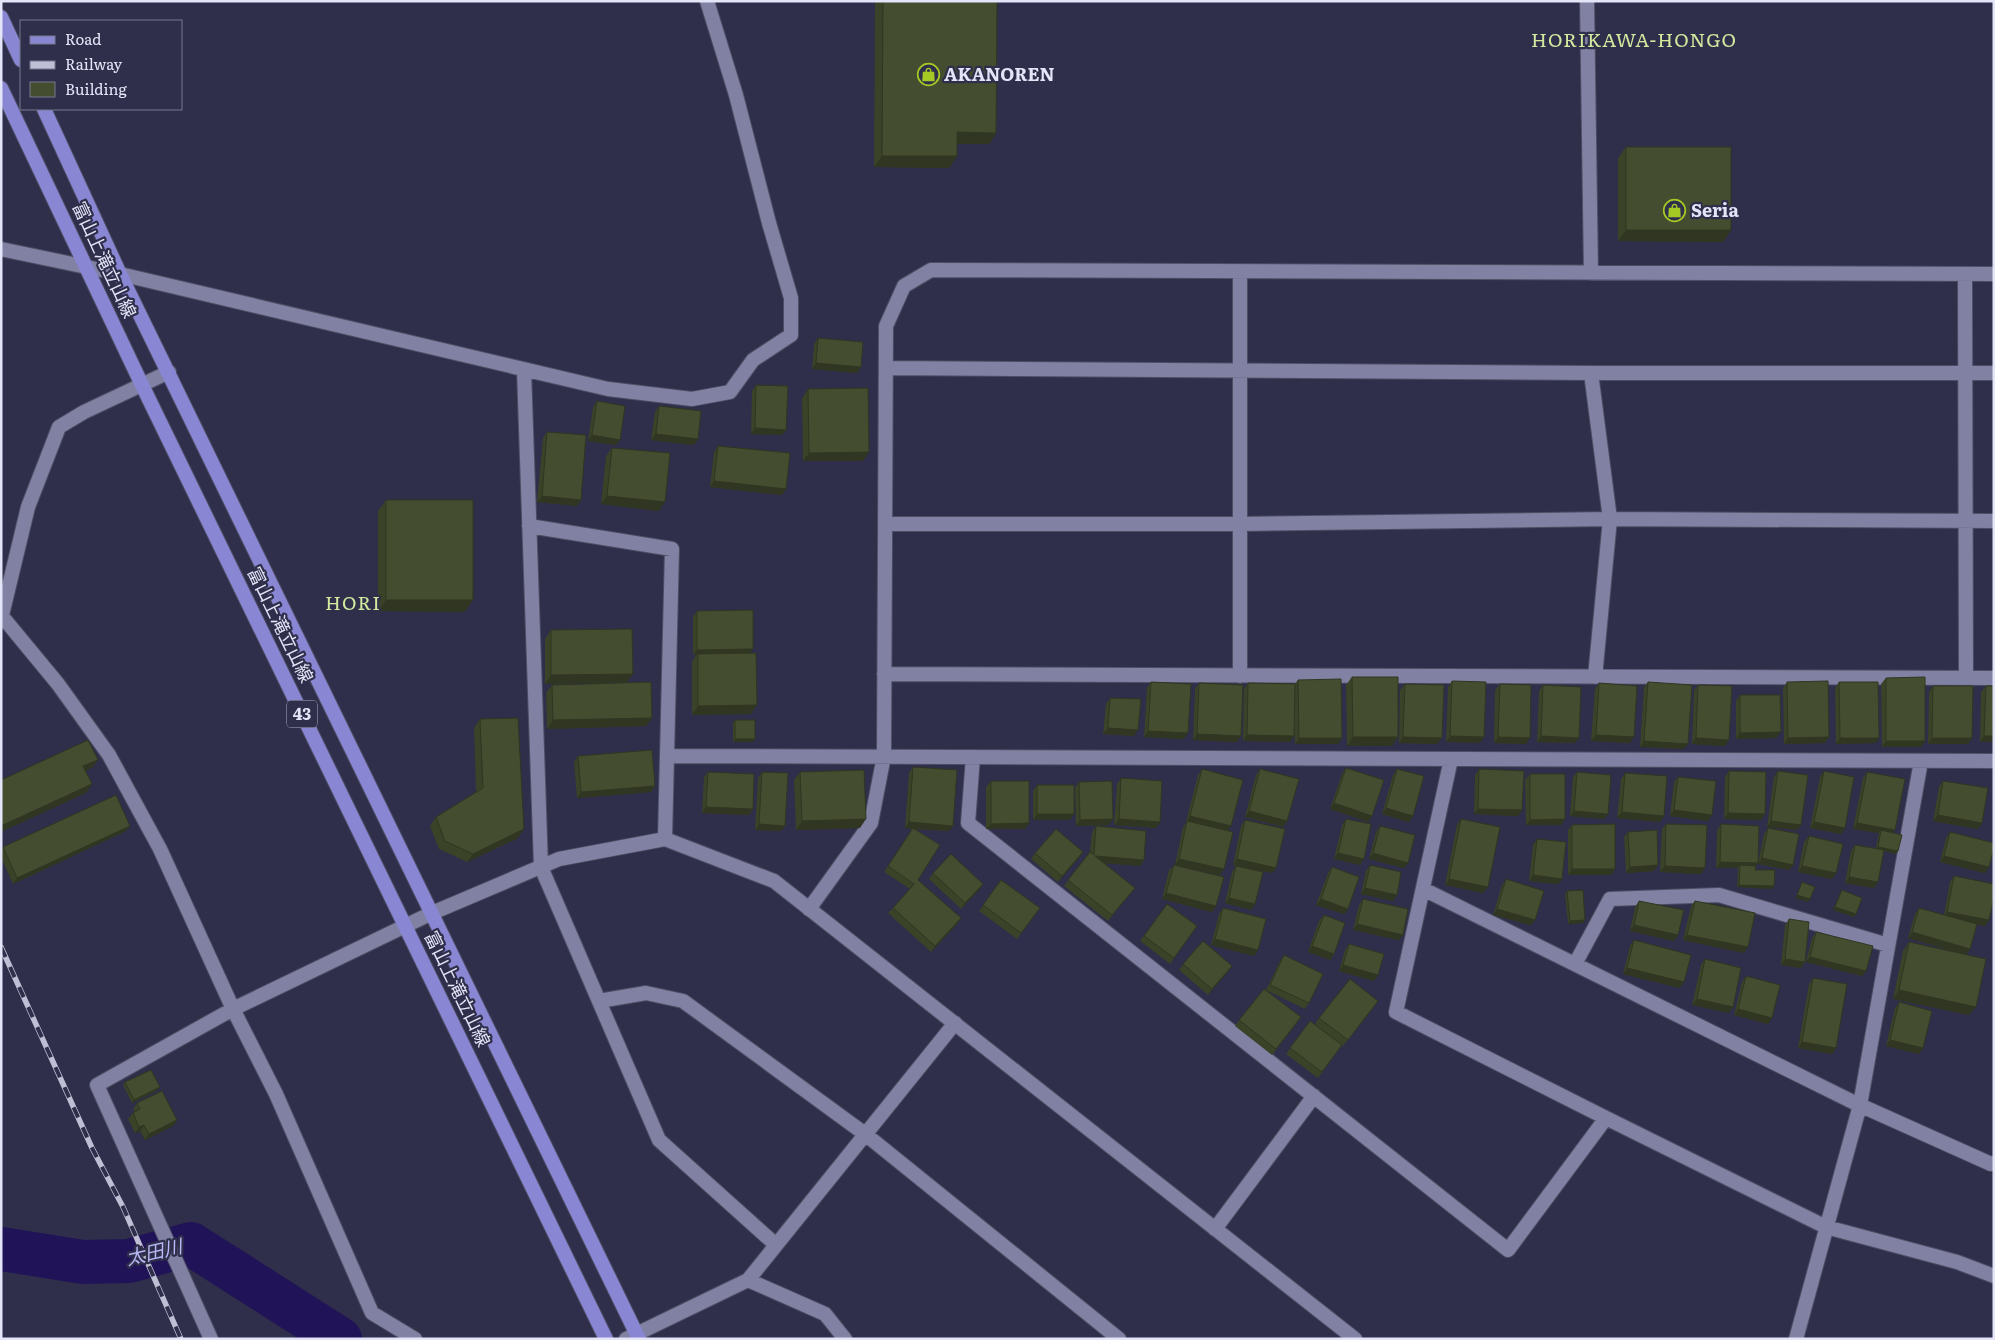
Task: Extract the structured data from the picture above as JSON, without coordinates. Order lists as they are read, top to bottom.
{
  "streets": {
    "main road": ["富山上滝立山線", "43"]
  },
  "districts": ["HORIKAWA-HONGO", "HORI"],
  "water": ["太田川"],
  "places": {
    "shop": ["AKANOREN", "Seria"]
  },
  "legend": ["Road", "Railway", "Building"]
}
